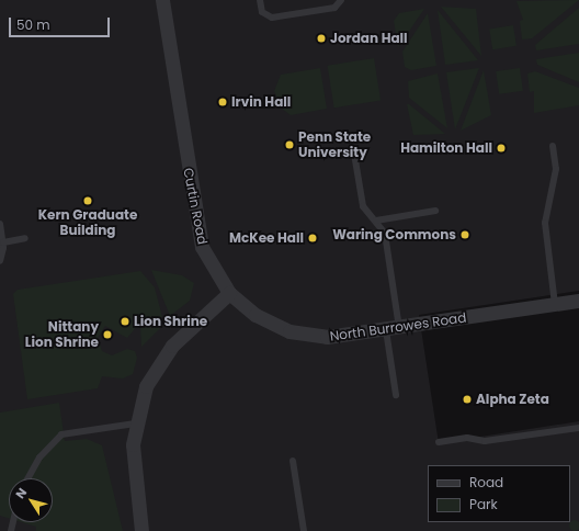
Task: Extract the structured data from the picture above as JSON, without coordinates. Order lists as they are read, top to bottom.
{
  "streets": {
    "street": ["Curtin Road", "North Burrowes Road"]
  },
  "crossings": [
    ["Curtin Road", "North Burrowes Road"]
  ],
  "places": [
    "Jordan Hall",
    "Irvin Hall",
    "Penn State University",
    "Hamilton Hall",
    "Kern Graduate Building",
    "Waring Commons",
    "McKee Hall",
    "Lion Shrine",
    "Nittany Lion Shrine",
    "Alpha Zeta"
  ],
  "legend": ["Road", "Park"],
  "scale_bar": "50 m",
  "north": "top left"
}
